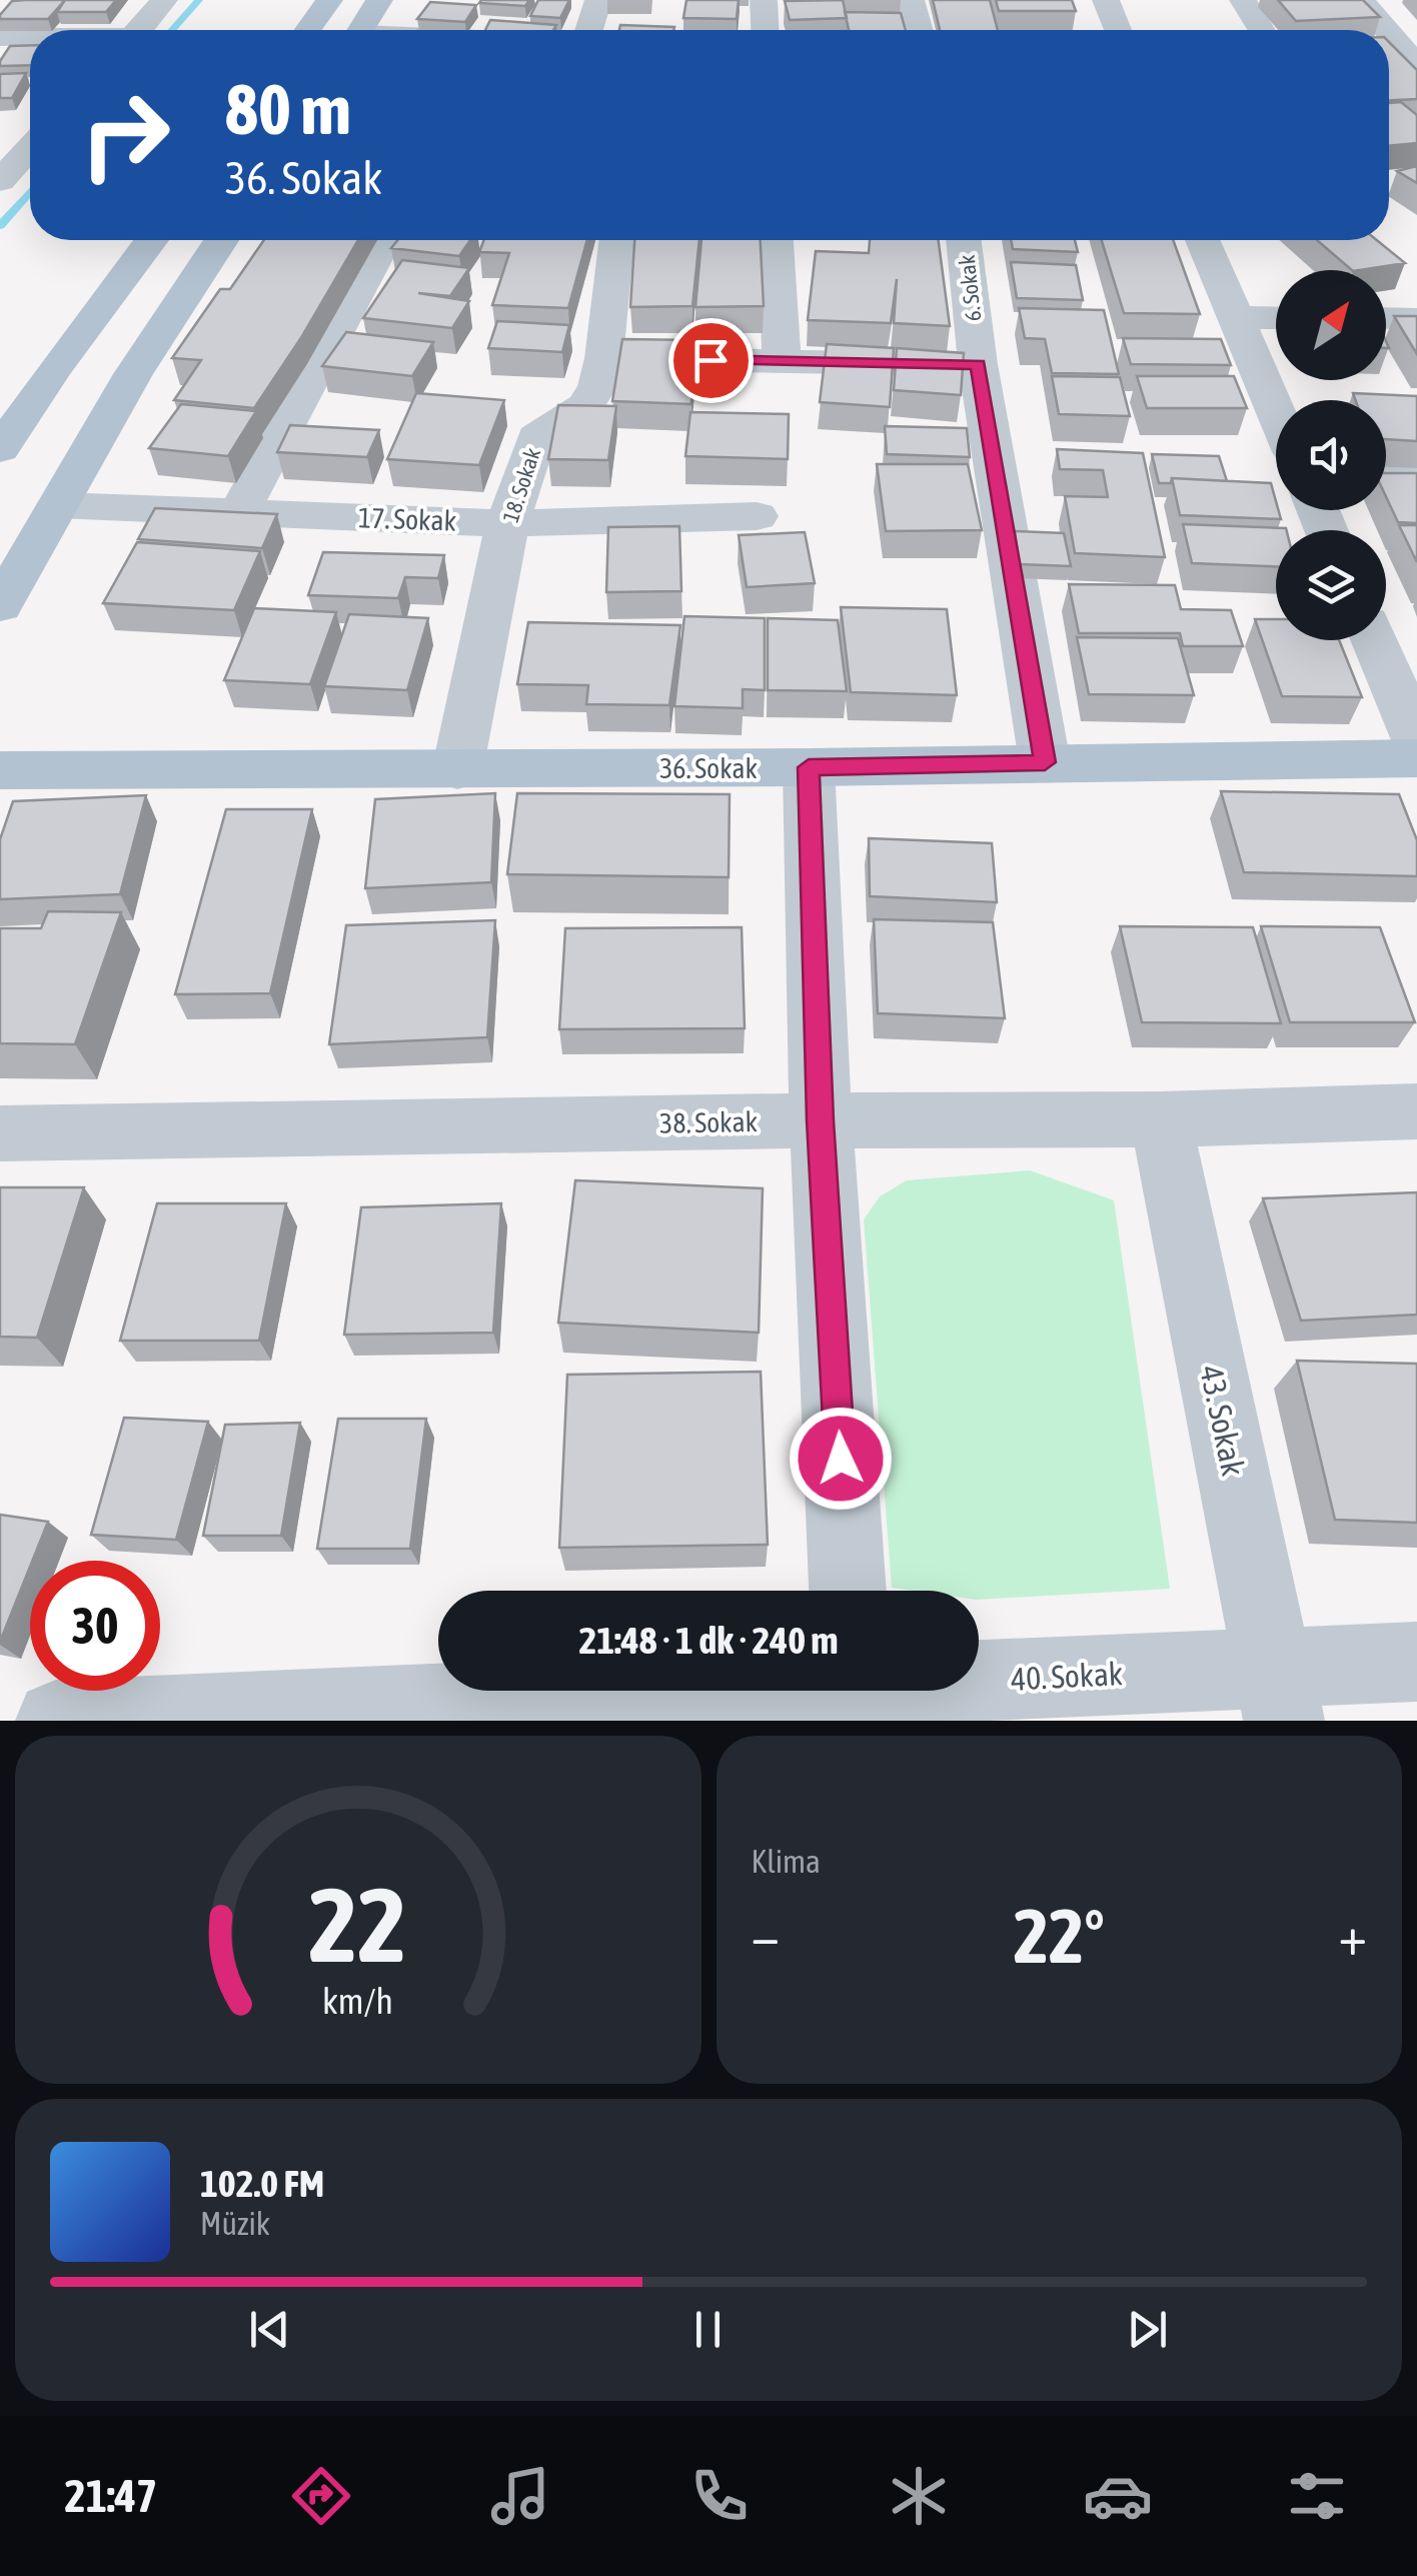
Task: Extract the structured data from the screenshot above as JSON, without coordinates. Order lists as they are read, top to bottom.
{
  "streets": {
    "main road": ["36. Sokak"],
    "street": [
      "6. Sokak",
      "18. Sokak",
      "17. Sokak",
      "38. Sokak",
      "43. Sokak",
      "40. Sokak"
    ]
  },
  "crossings": [
    ["6. Sokak", "36. Sokak"],
    ["18. Sokak", "17. Sokak"],
    ["18. Sokak", "36. Sokak"],
    ["38. Sokak", "43. Sokak"],
    ["43. Sokak", "40. Sokak"]
  ],
  "north": "top right",
  "page": {
    "turn": ["80 m", "36. Sokak"],
    "limit": "30",
    "trip": "21:48 · 1 dk · 240 m",
    "tile": "Klima",
    "heat": ["−", "22°", "+"],
    "song": ["102.0 FM", "Müzik"],
    "tabs": "21:47",
    "gauge": ["22", "km/h"]
  }
}
